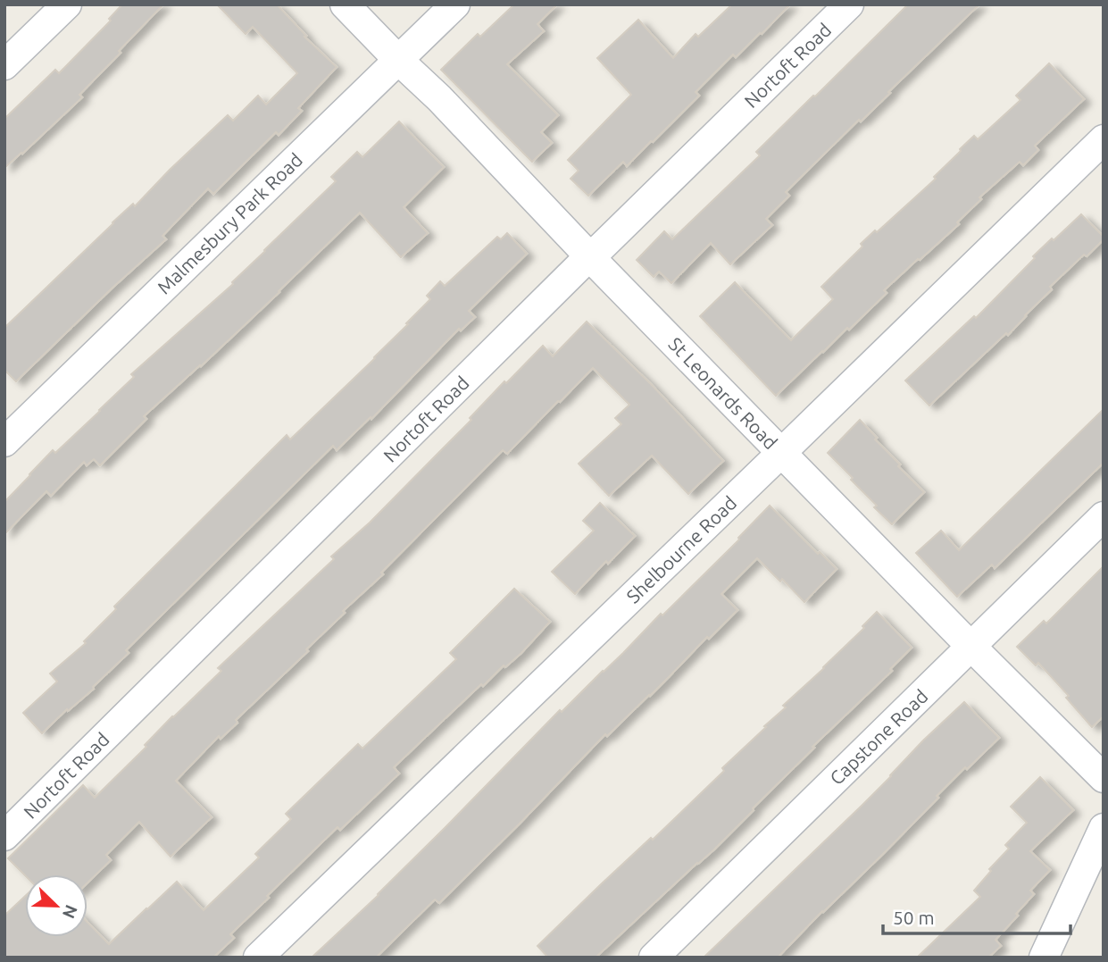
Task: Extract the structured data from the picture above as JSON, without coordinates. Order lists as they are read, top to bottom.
{
  "streets": {
    "street": [
      "Nortoft Road",
      "Malmesbury Park Road",
      "St Leonards Road",
      "Shelbourne Road",
      "Capstone Road"
    ]
  },
  "crossings": [
    ["Nortoft Road", "St Leonards Road"],
    ["Malmesbury Park Road", "St Leonards Road"],
    ["St Leonards Road", "Shelbourne Road"],
    ["St Leonards Road", "Capstone Road"]
  ],
  "scale_bar": "50 m",
  "north": "bottom right"
}
